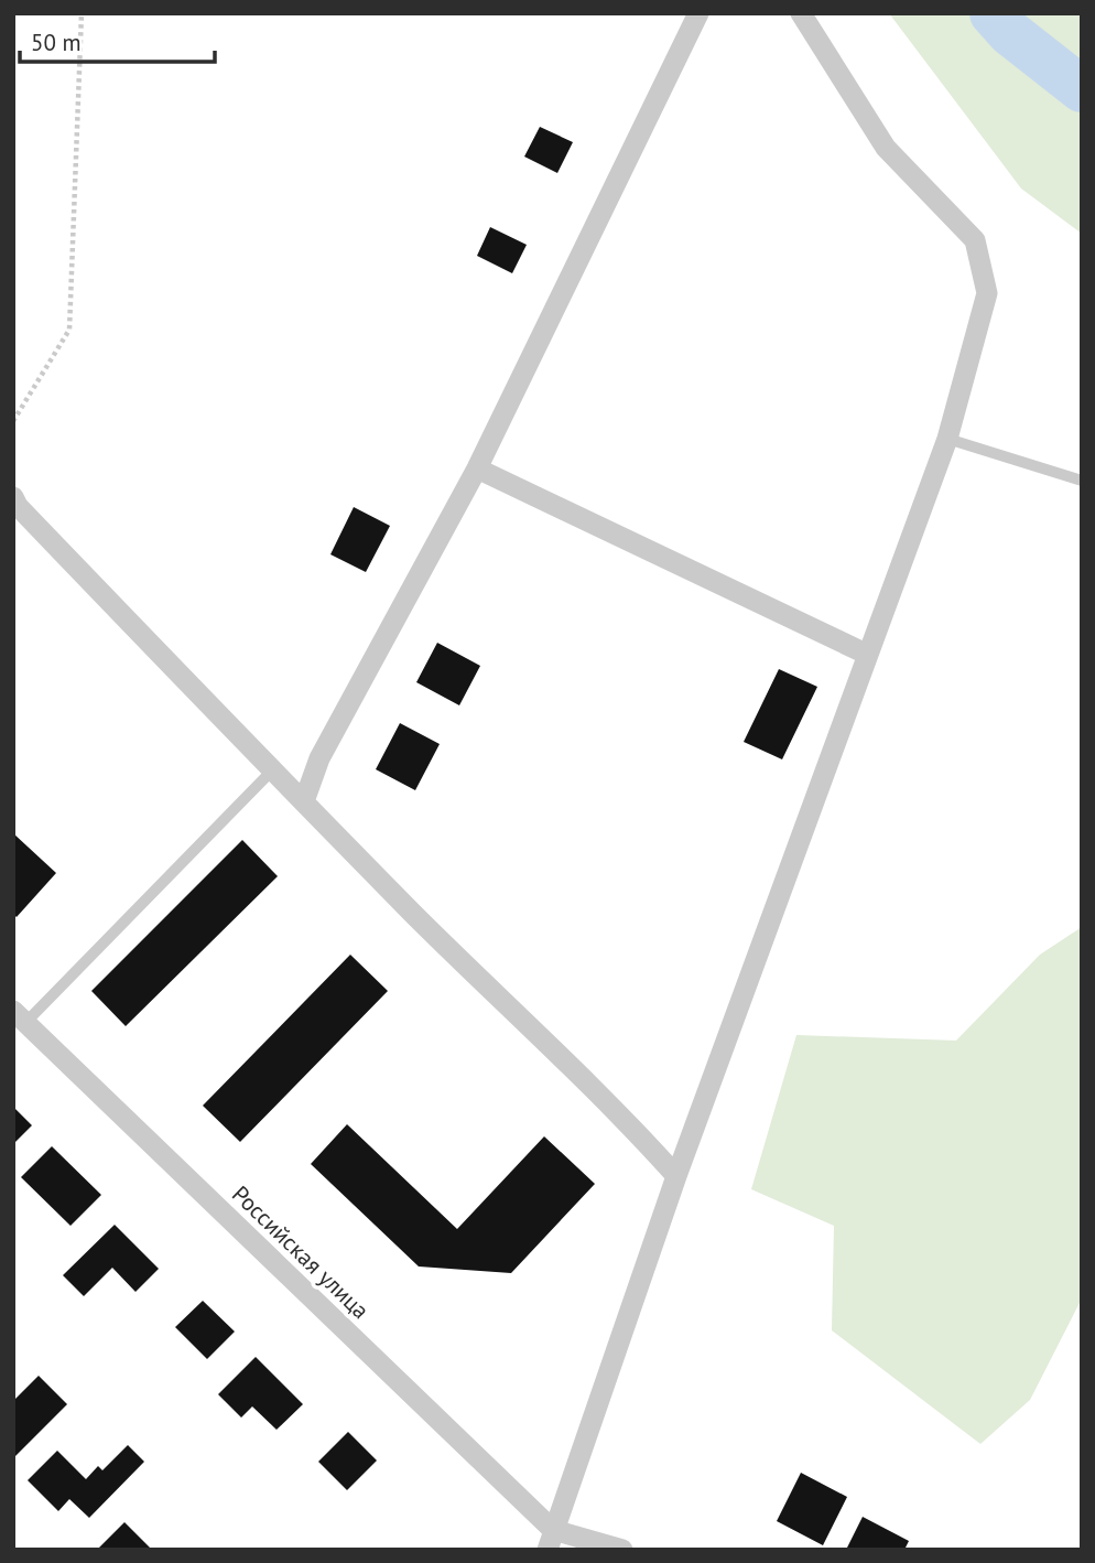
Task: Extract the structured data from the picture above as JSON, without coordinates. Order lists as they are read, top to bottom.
{
  "streets": {
    "street": ["Российская улица"]
  },
  "scale_bar": "50 m"
}
